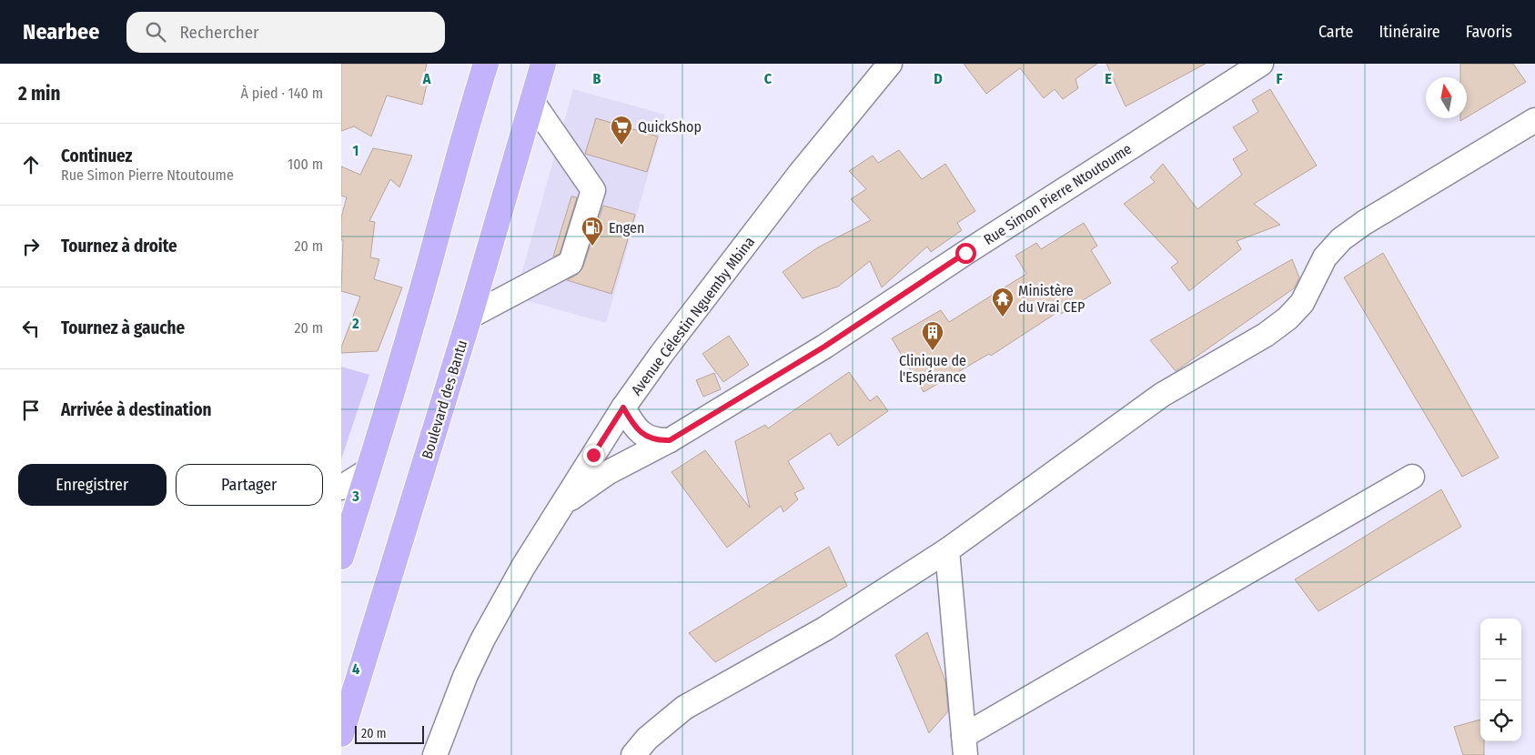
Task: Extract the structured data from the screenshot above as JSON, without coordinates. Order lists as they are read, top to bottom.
{
  "streets": {
    "highway": ["Boulevard des Bantu"],
    "street": ["Rue Simon Pierre Ntoutoume", "Avenue Célestin Nguemby Mbina"]
  },
  "crossings": [
    ["Rue Simon Pierre Ntoutoume", "Avenue Célestin Nguemby Mbina"]
  ],
  "places": {
    "supermarket": ["QuickShop"],
    "fuel station": ["Engen"],
    "temple": ["Ministère du Vrai CEP"],
    "building": ["Clinique de l'Espérance"]
  },
  "scale_bar": "20 m",
  "north": "top",
  "page": {
    "header": "Nearbee",
    "search": "Rechercher",
    "nav": ["Carte", "Itinéraire", "Favoris"],
    "heading": ["2 min", "À pied · 140 m"],
    "list": [
      ["Continuez", "Rue Simon Pierre Ntoutoume", "100 m"],
      ["Tournez à droite", "20 m"],
      ["Tournez à gauche", "20 m"],
      "Arrivée à destination"
    ],
    "buttons": ["Enregistrer", "Partager"],
    "map_buttons": ["+", "−"],
    "scale": "20 m"
  },
  "grid": {
    "columns": [
      "A",
      "B",
      "C",
      "D",
      "E",
      "F"
    ],
    "rows": [
      "1",
      "2",
      "3",
      "4"
    ]
  }
}
